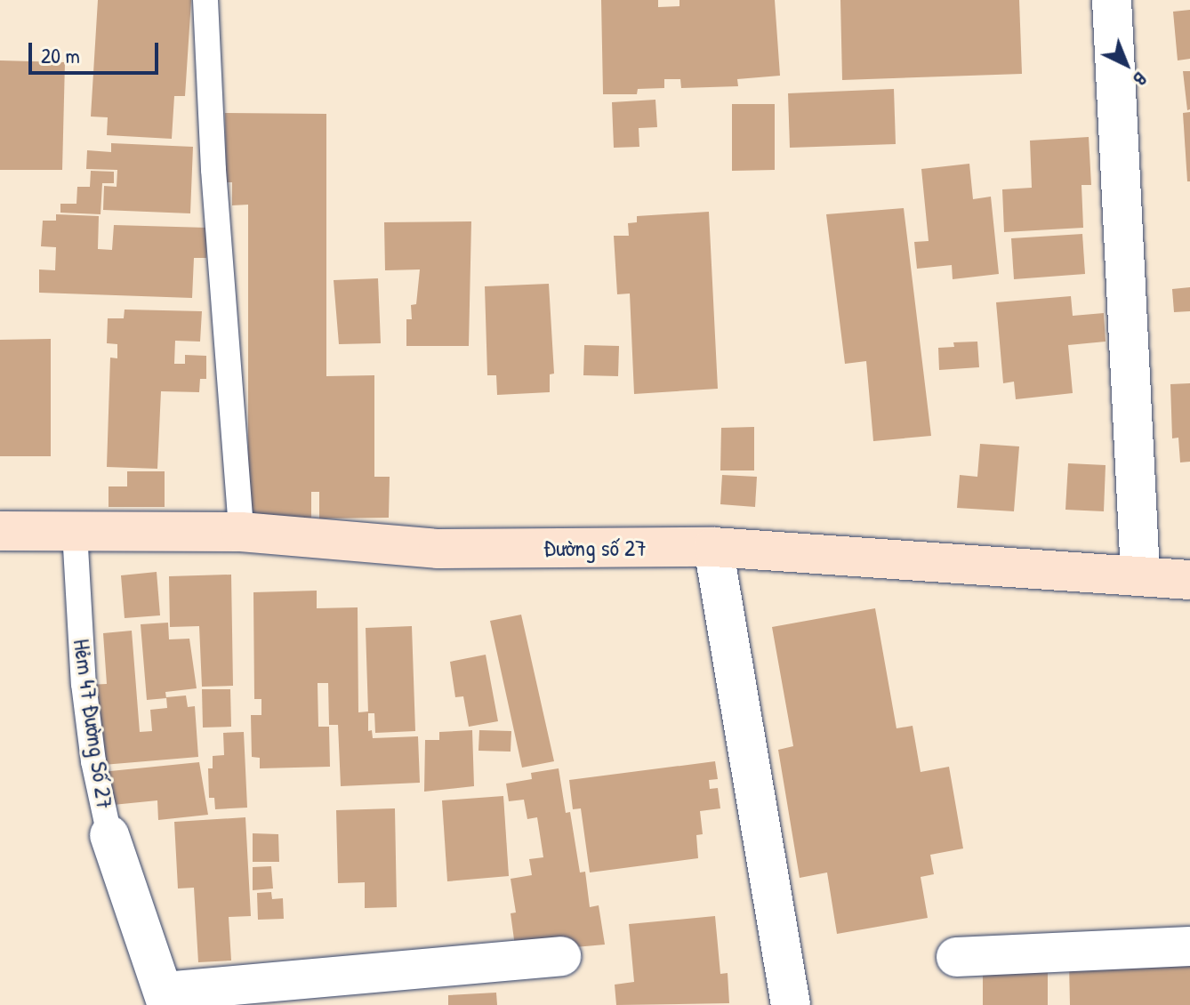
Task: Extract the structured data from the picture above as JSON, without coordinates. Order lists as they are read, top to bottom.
{
  "streets": {
    "street": ["Đường số 27", "Hẻm 47 Đường Số 27"]
  },
  "crossings": [
    ["Đường số 27", "Hẻm 47 Đường Số 27"]
  ],
  "scale_bar": "20 m",
  "north": "bottom right"
}
